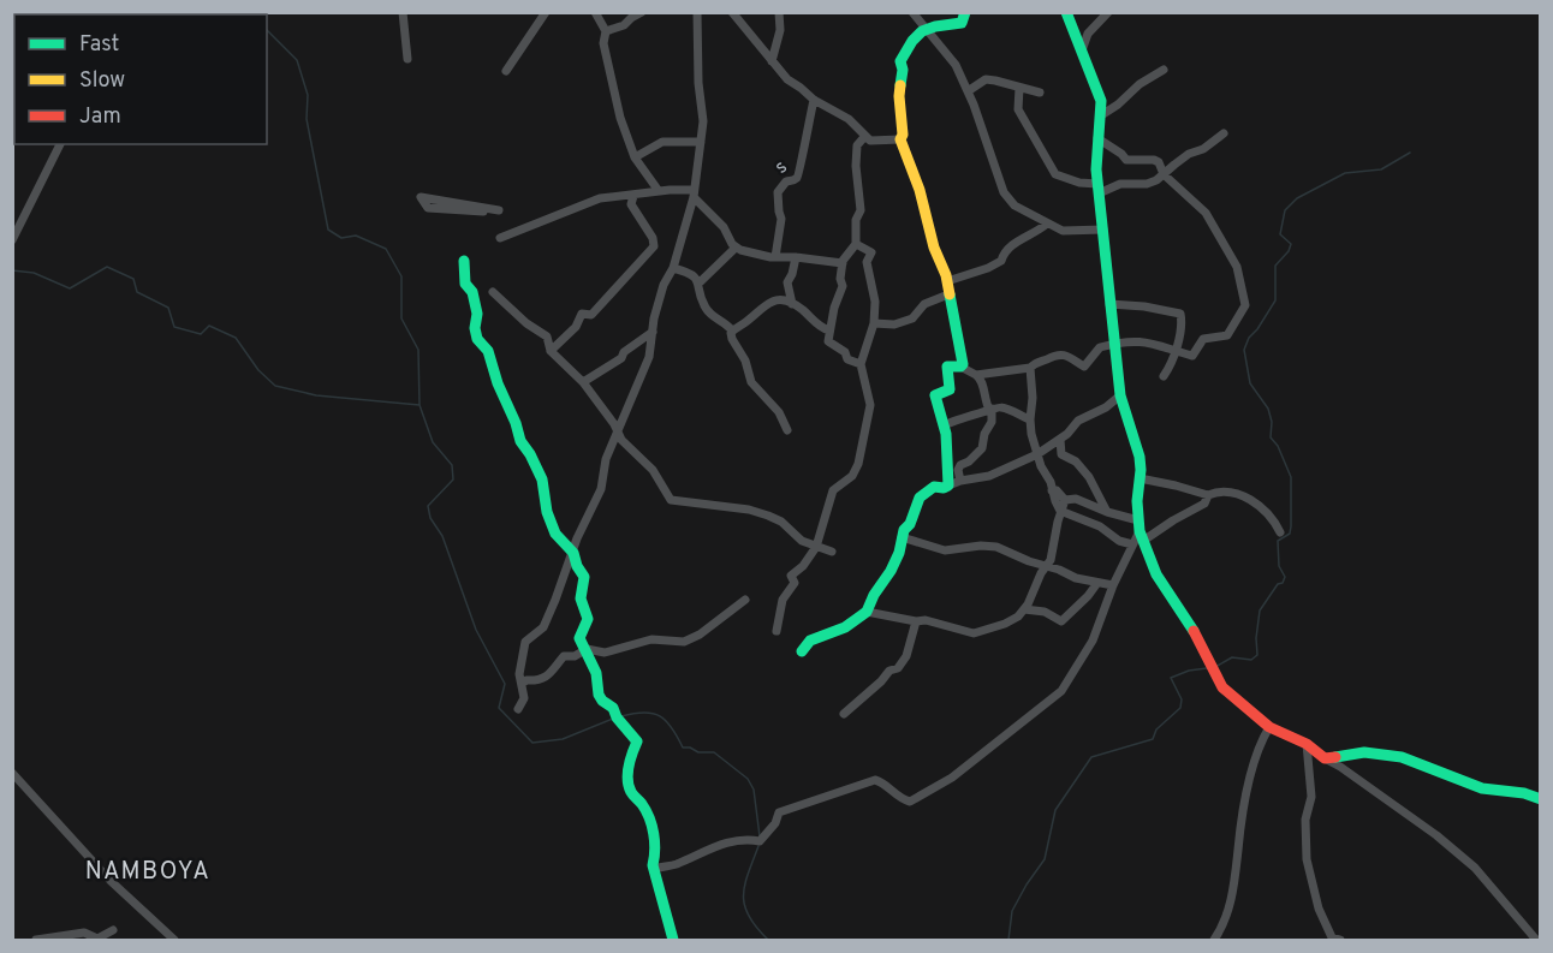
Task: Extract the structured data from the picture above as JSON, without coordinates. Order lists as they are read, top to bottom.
{
  "streets": {
    "street": ["s"]
  },
  "districts": ["NAMBOYA"],
  "legend": ["Fast", "Slow", "Jam"]
}
